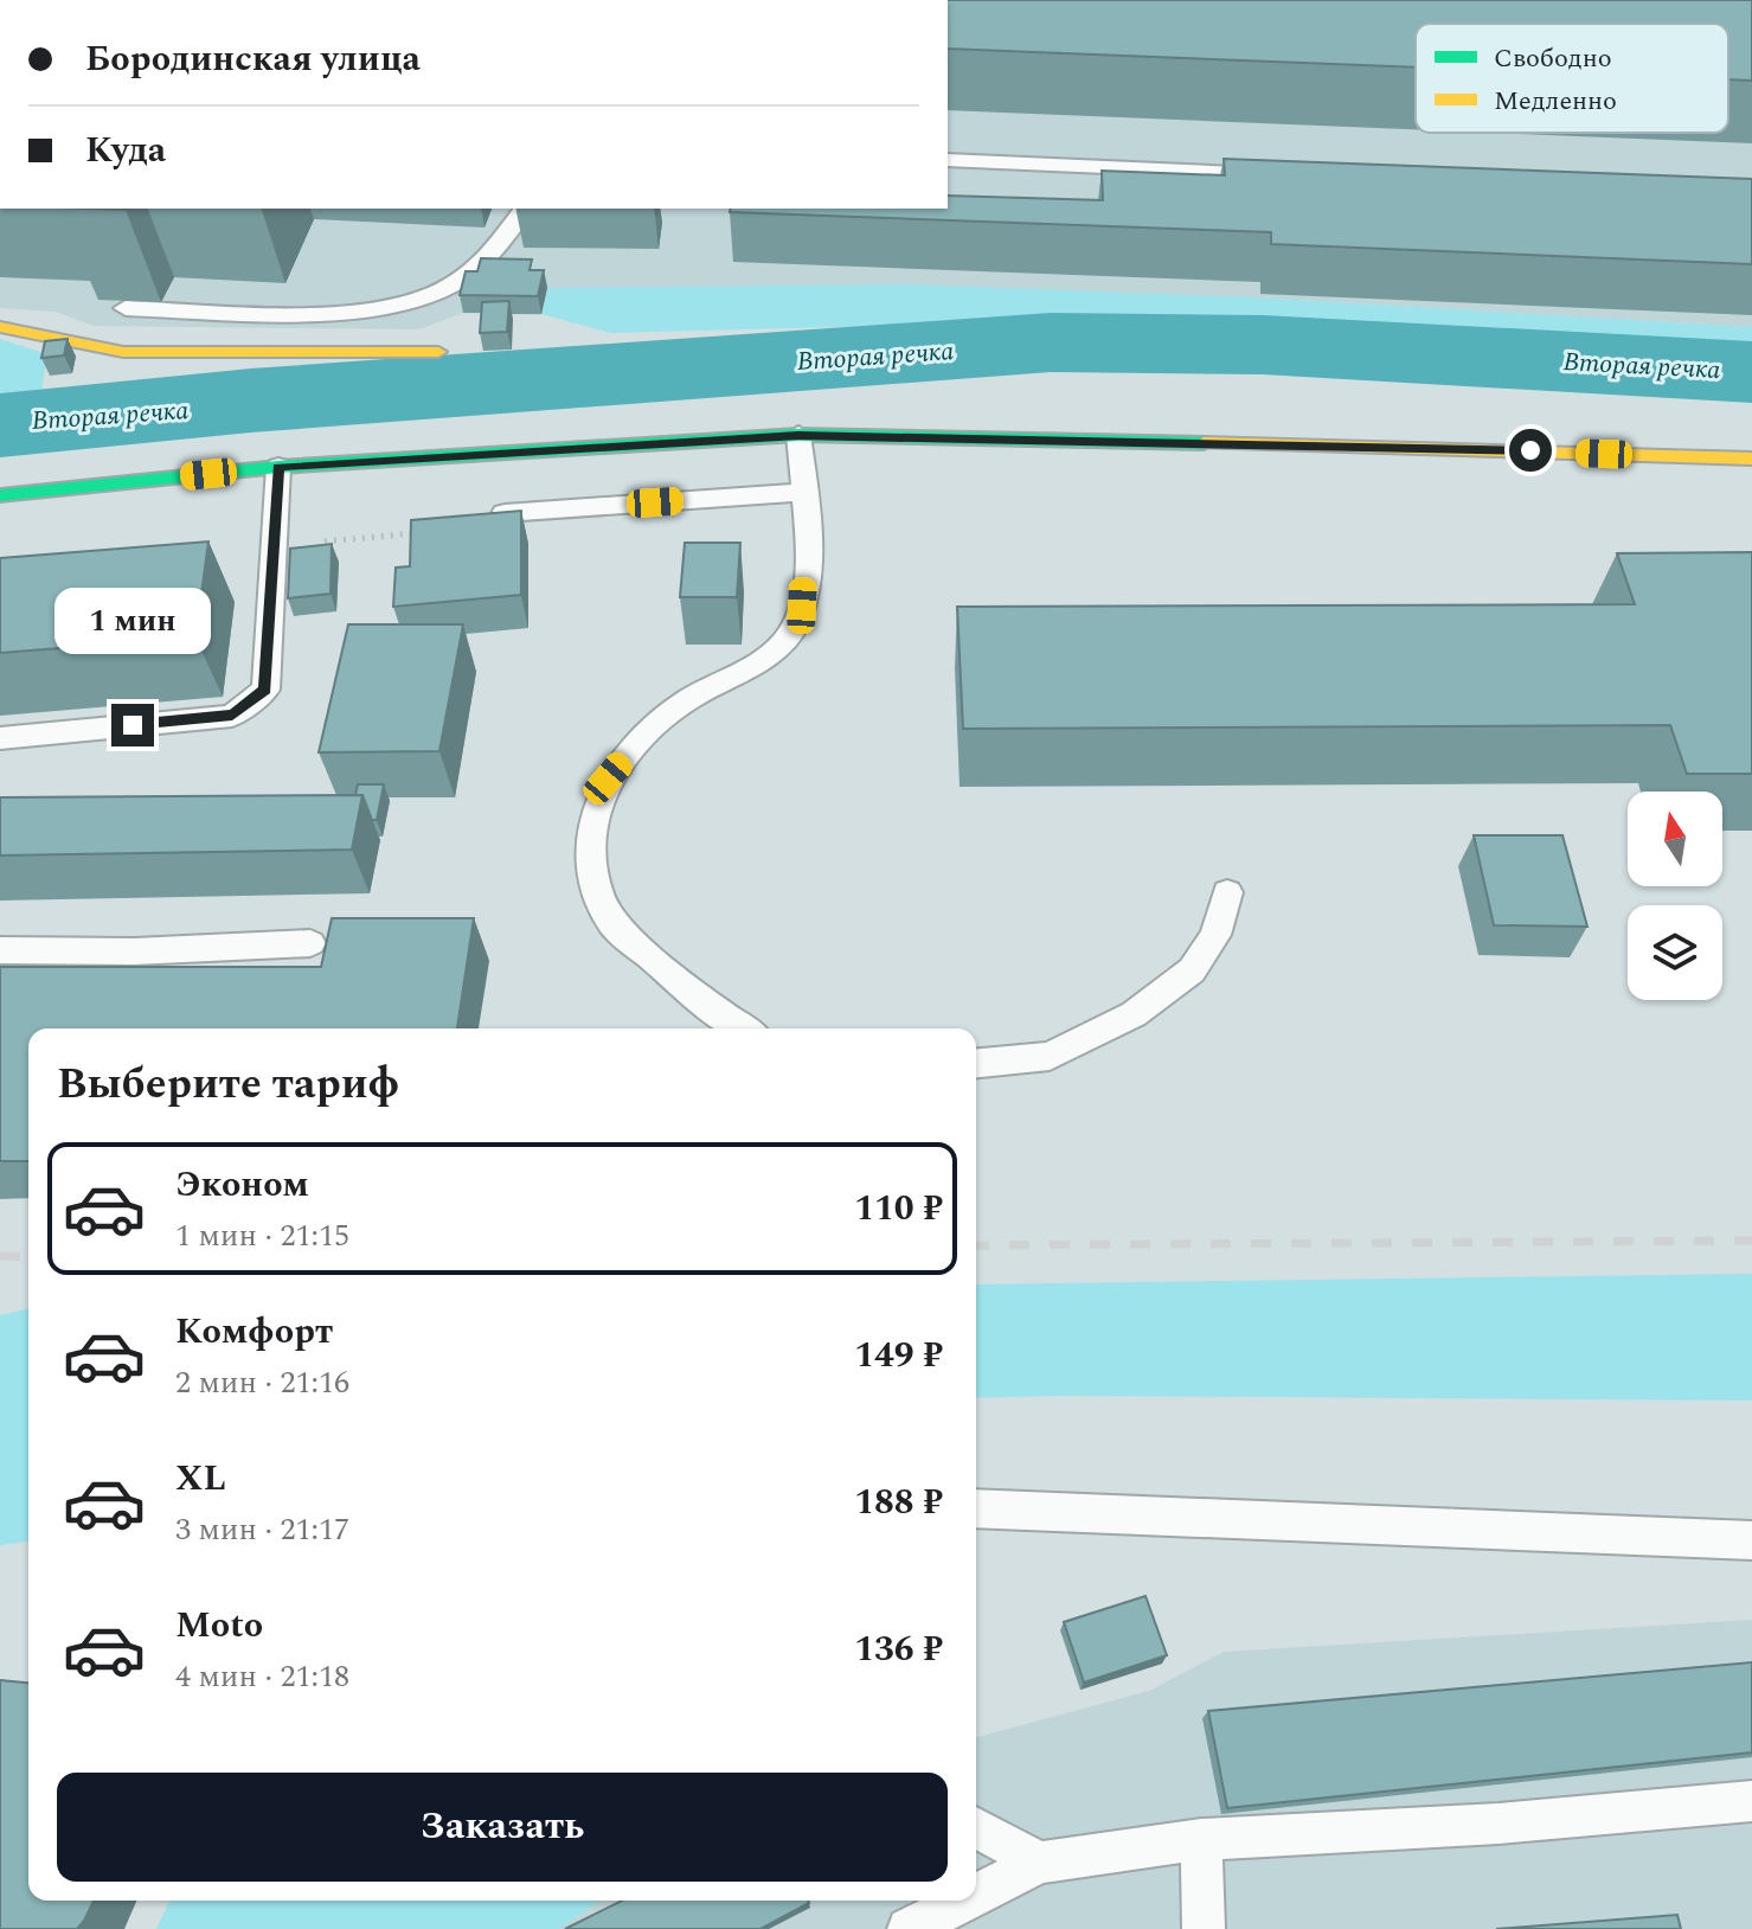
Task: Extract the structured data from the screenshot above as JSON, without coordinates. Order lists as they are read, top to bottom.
{
  "water": ["Вторая речка"],
  "legend": ["Свободно", "Медленно"],
  "north": "top",
  "page": {
    "banner": ["Бородинская улица", "Куда"],
    "bubble": "1 мин",
    "heading": "Выберите тариф",
    "list": [
      {
        "name": "Эконом",
        "note": "1 мин · 21:15",
        "value": "110 ₽"
      },
      {
        "name": "Комфорт",
        "note": "2 мин · 21:16",
        "value": "149 ₽"
      },
      {
        "name": "XL",
        "note": "3 мин · 21:17",
        "value": "188 ₽"
      },
      {
        "name": "Moto",
        "note": "4 мин · 21:18",
        "value": "136 ₽"
      }
    ],
    "buttons": "Заказать"
  }
}
